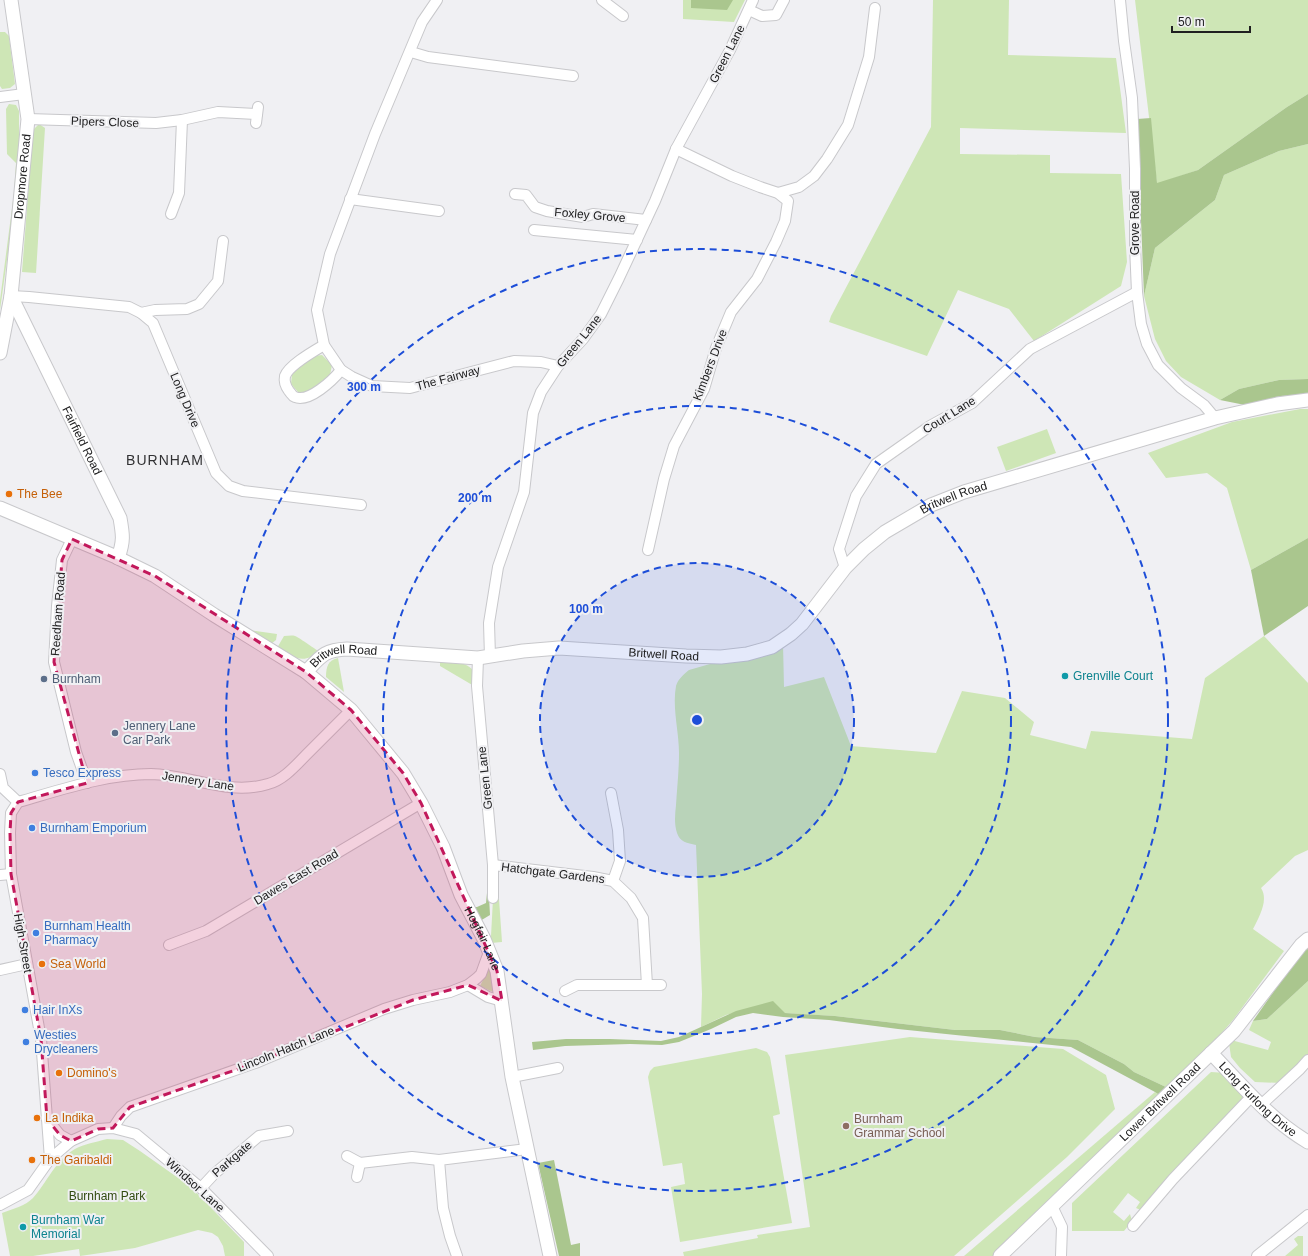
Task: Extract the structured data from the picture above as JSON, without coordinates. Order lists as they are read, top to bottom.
{
  "streets": {
    "street": [
      "Green Lane",
      "Pipers Close",
      "Dropmore Road",
      "Foxley Grove",
      "Grove Road",
      "Kimbers Drive",
      "The Fairway",
      "Long Drive",
      "Court Lane",
      "Fairfield Road",
      "Britwell Road",
      "Reedham Road",
      "Jennery Lane",
      "Hatchgate Gardens",
      "Dawes East Road",
      "Hogfair Lane",
      "High Street",
      "Lincoln Hatch Lane",
      "Long Furlong Drive",
      "Lower Britwell Road",
      "Parkgate",
      "Windsor Lane"
    ]
  },
  "crossings": [
    ["Green Lane", "Foxley Grove"],
    ["Green Lane", "The Fairway"],
    ["Green Lane", "Britwell Road"],
    ["Green Lane", "Hatchgate Gardens"],
    ["Pipers Close", "Dropmore Road"],
    ["Dropmore Road", "Long Drive"],
    ["Dropmore Road", "Fairfield Road"],
    ["Grove Road", "Court Lane"],
    ["Grove Road", "Britwell Road"],
    ["Long Drive", "Fairfield Road"],
    ["Court Lane", "Britwell Road"],
    ["Fairfield Road", "Britwell Road"],
    ["Britwell Road", "Reedham Road"],
    ["Britwell Road", "Hogfair Lane"],
    ["Reedham Road", "Jennery Lane"],
    ["Jennery Lane", "Hogfair Lane"],
    ["Jennery Lane", "High Street"],
    ["Dawes East Road", "Hogfair Lane"],
    ["Hogfair Lane", "Lincoln Hatch Lane"],
    ["Lincoln Hatch Lane", "Windsor Lane"],
    ["Long Furlong Drive", "Lower Britwell Road"],
    ["Parkgate", "Windsor Lane"]
  ],
  "districts": ["BURNHAM"],
  "parks": ["Burnham Park"],
  "places": [
    "The Bee",
    "Grenville Court",
    "Burnham",
    "Jennery Lane Car Park",
    "Tesco Express",
    "Burnham Emporium",
    "Burnham Health Pharmacy",
    "Sea World",
    "Hair InXs",
    "Westies Drycleaners",
    "Domino's",
    "La Indika",
    "Burnham Grammar School",
    "The Garibaldi",
    "Burnham War Memorial"
  ],
  "scale_bar": "50 m",
  "rings": ["300 m", "200 m", "100 m"]
}
